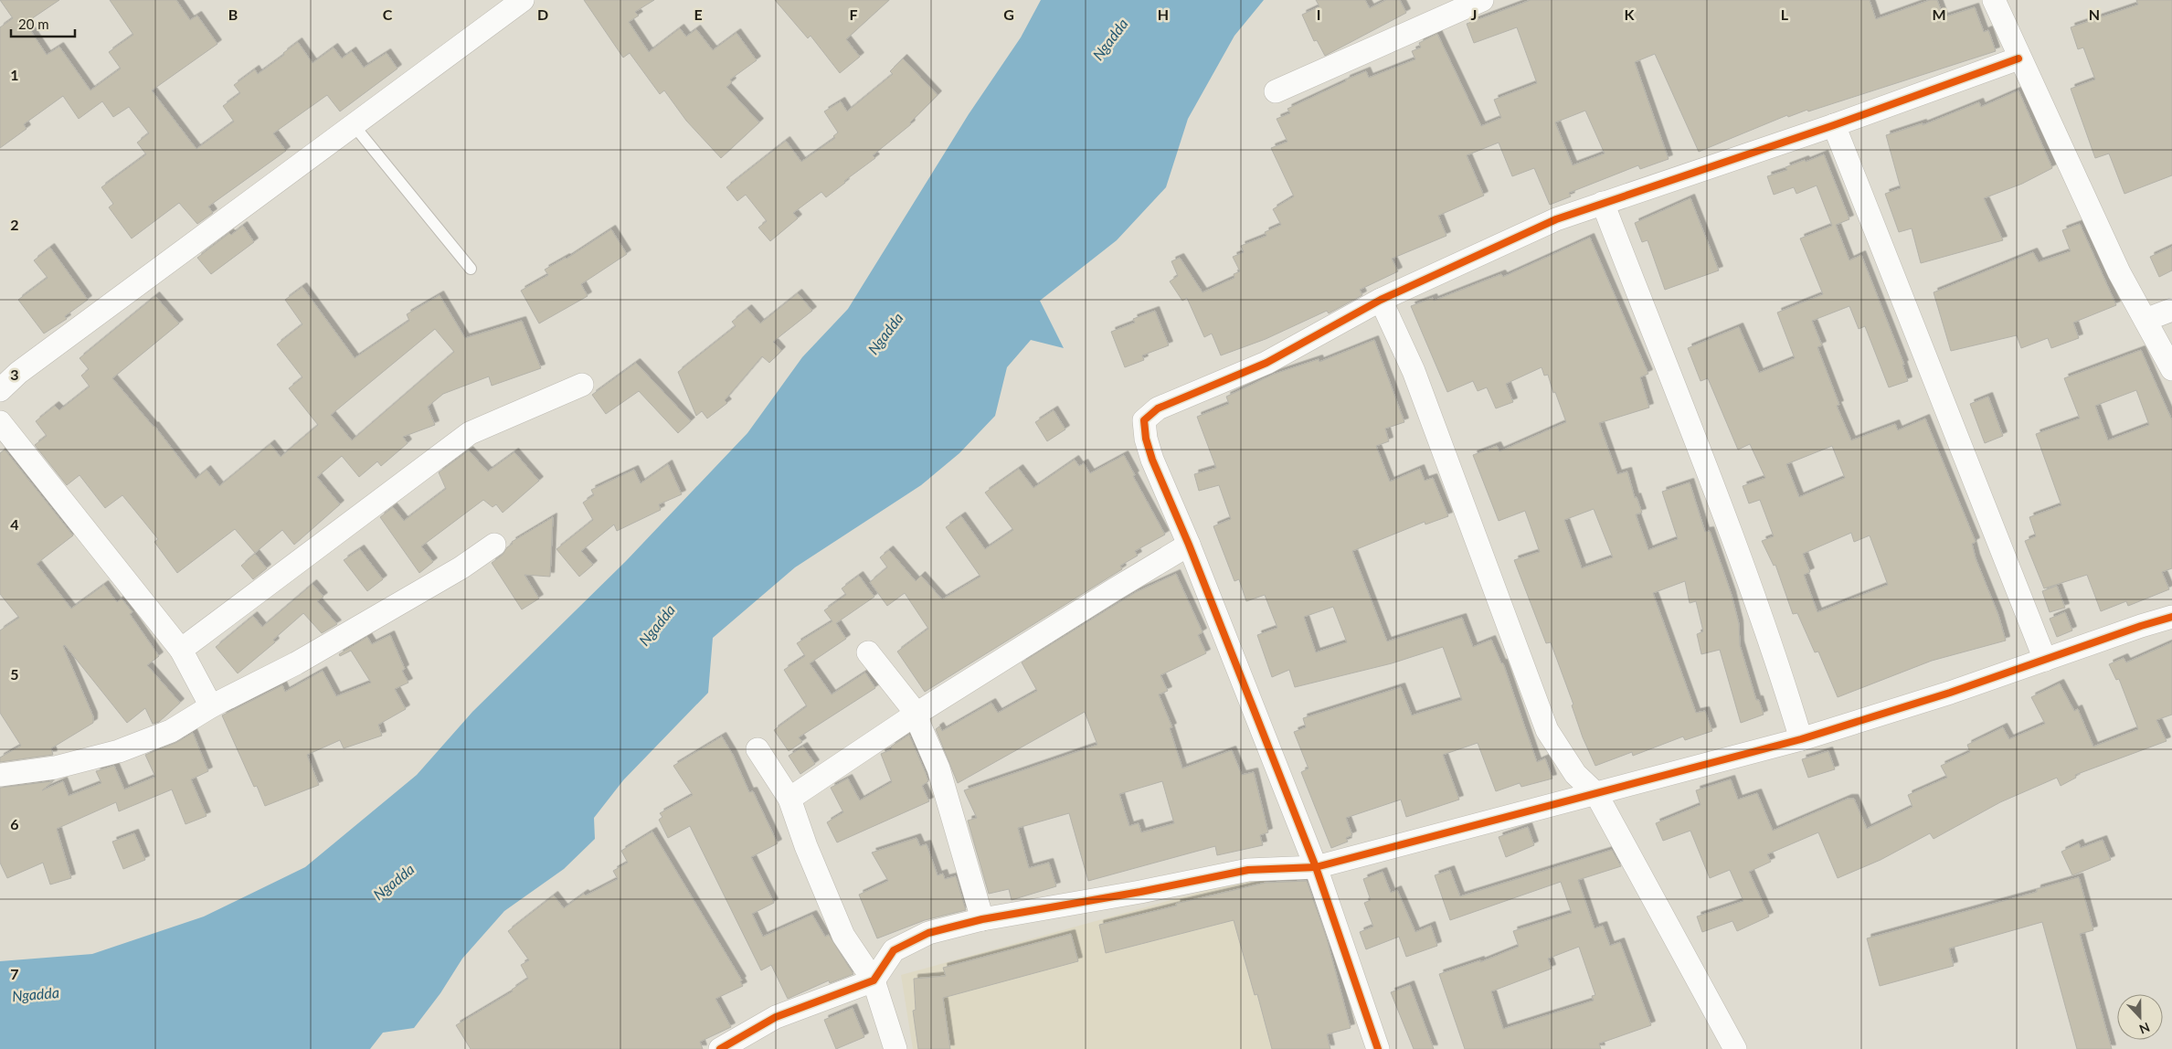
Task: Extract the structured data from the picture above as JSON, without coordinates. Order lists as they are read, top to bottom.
{
  "water": ["Ngadda"],
  "scale_bar": "20 m",
  "north": "bottom",
  "grid": {
    "columns": [
      "B",
      "C",
      "D",
      "E",
      "F",
      "G",
      "H",
      "I",
      "J",
      "K",
      "L",
      "M",
      "N"
    ],
    "rows": [
      "1",
      "2",
      "3",
      "4",
      "5",
      "6",
      "7"
    ]
  }
}
